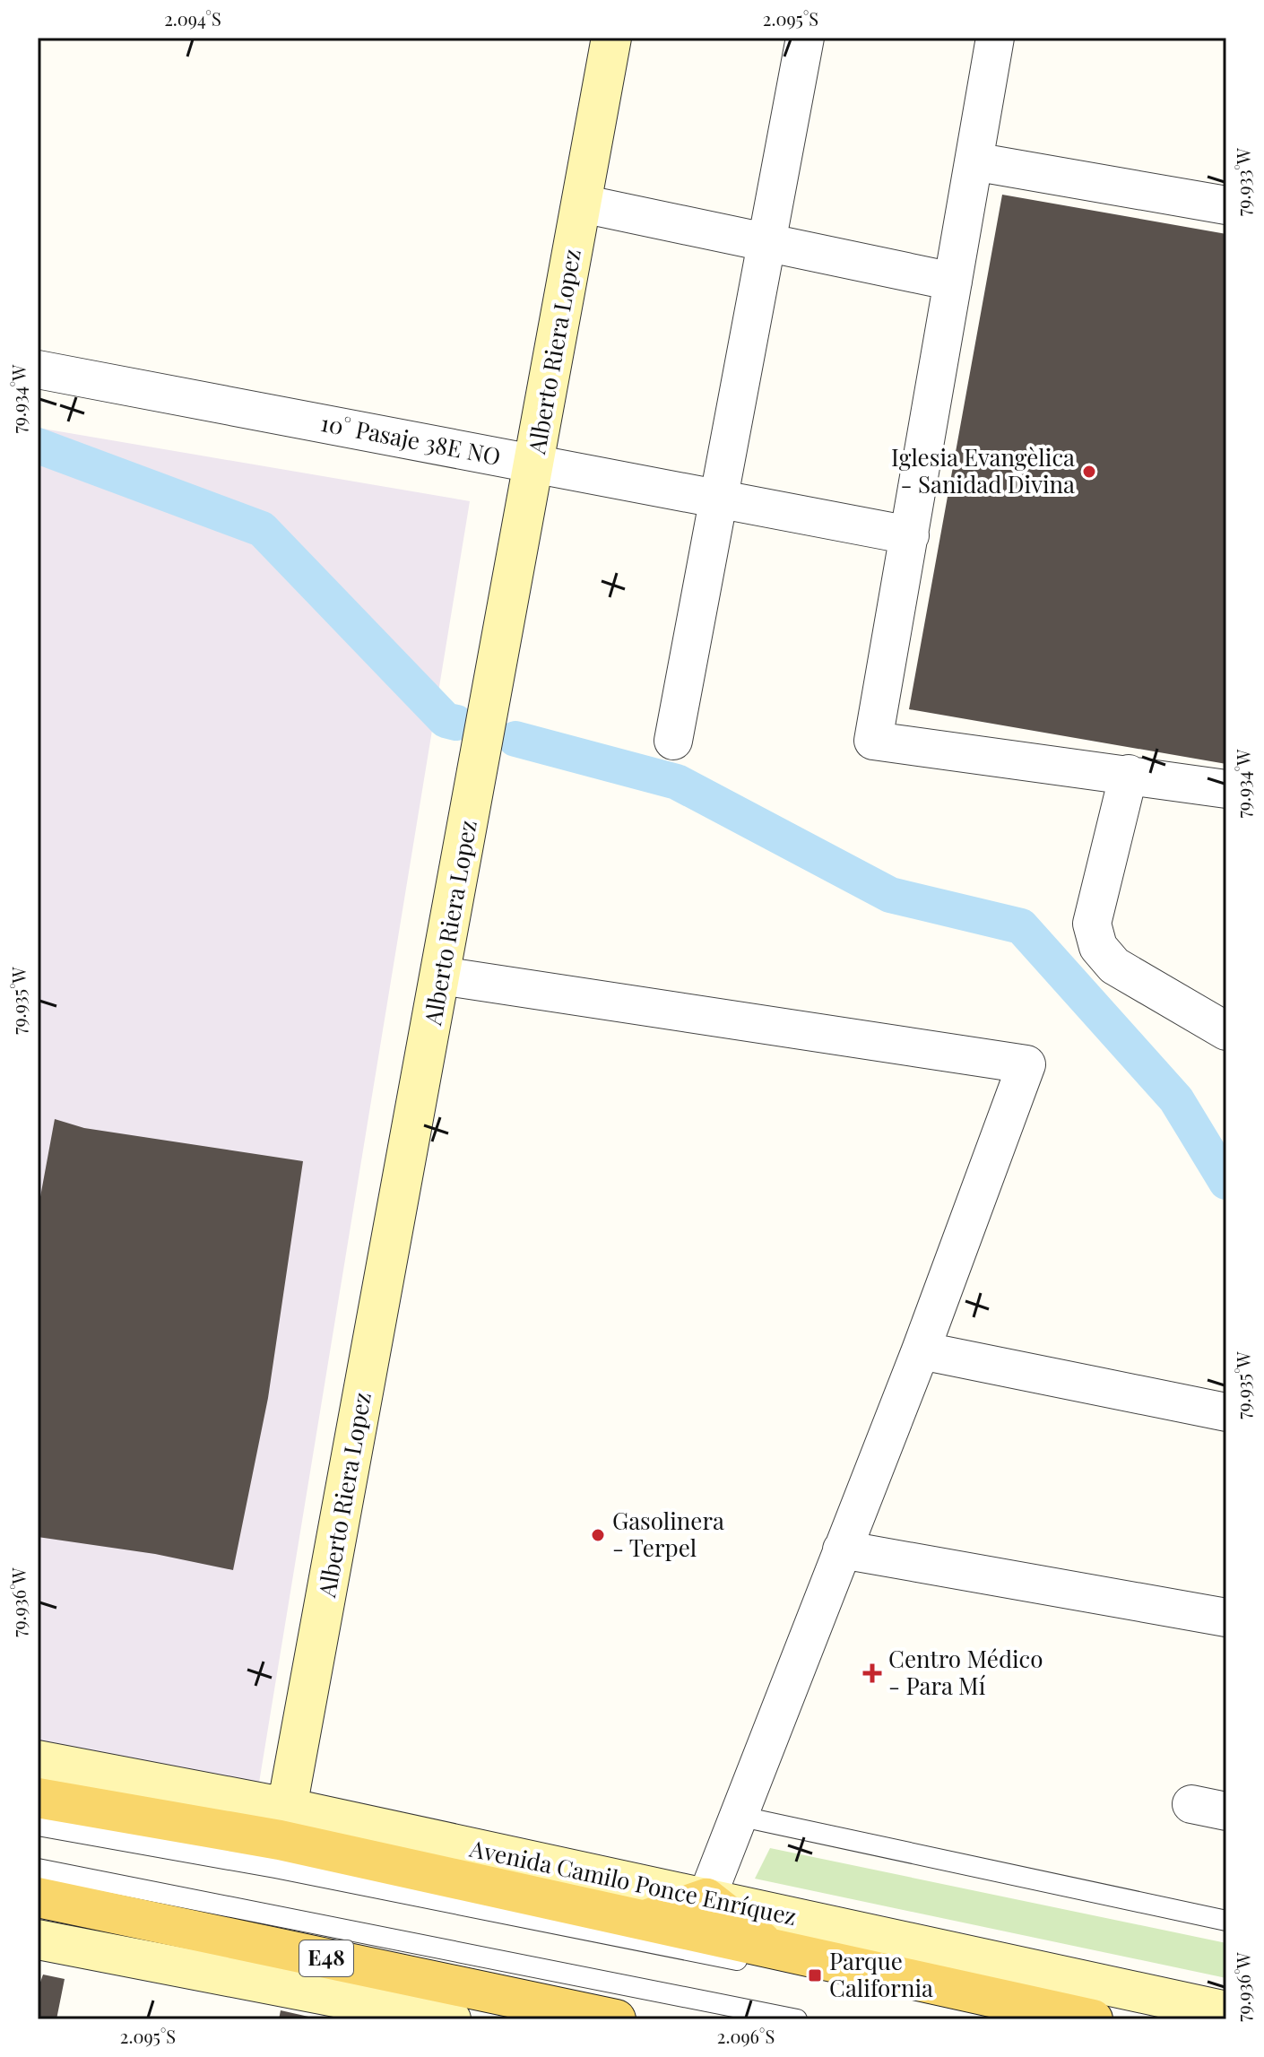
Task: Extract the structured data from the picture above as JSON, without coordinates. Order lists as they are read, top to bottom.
{
  "streets": {
    "main road": ["Alberto Riera Lopez", "Avenida Camilo Ponce Enríquez", "E48"],
    "street": ["10° Pasaje 38E NO"]
  },
  "crossings": [
    ["Alberto Riera Lopez", "10° Pasaje 38E NO"],
    ["Alberto Riera Lopez", "Avenida Camilo Ponce Enríquez"]
  ],
  "places": {
    "other": ["Iglesia Evangèlica - Sanidad Divina", "Gasolinera - Terpel"],
    "health": ["Centro Médico - Para Mí"],
    "transit": ["Parque California"]
  },
  "coordinates": [
    "2.094°S",
    "2.095°S",
    "79.933°W",
    "79.934°W",
    "79.935°W",
    "79.936°W",
    "2.096°S"
  ]
}
